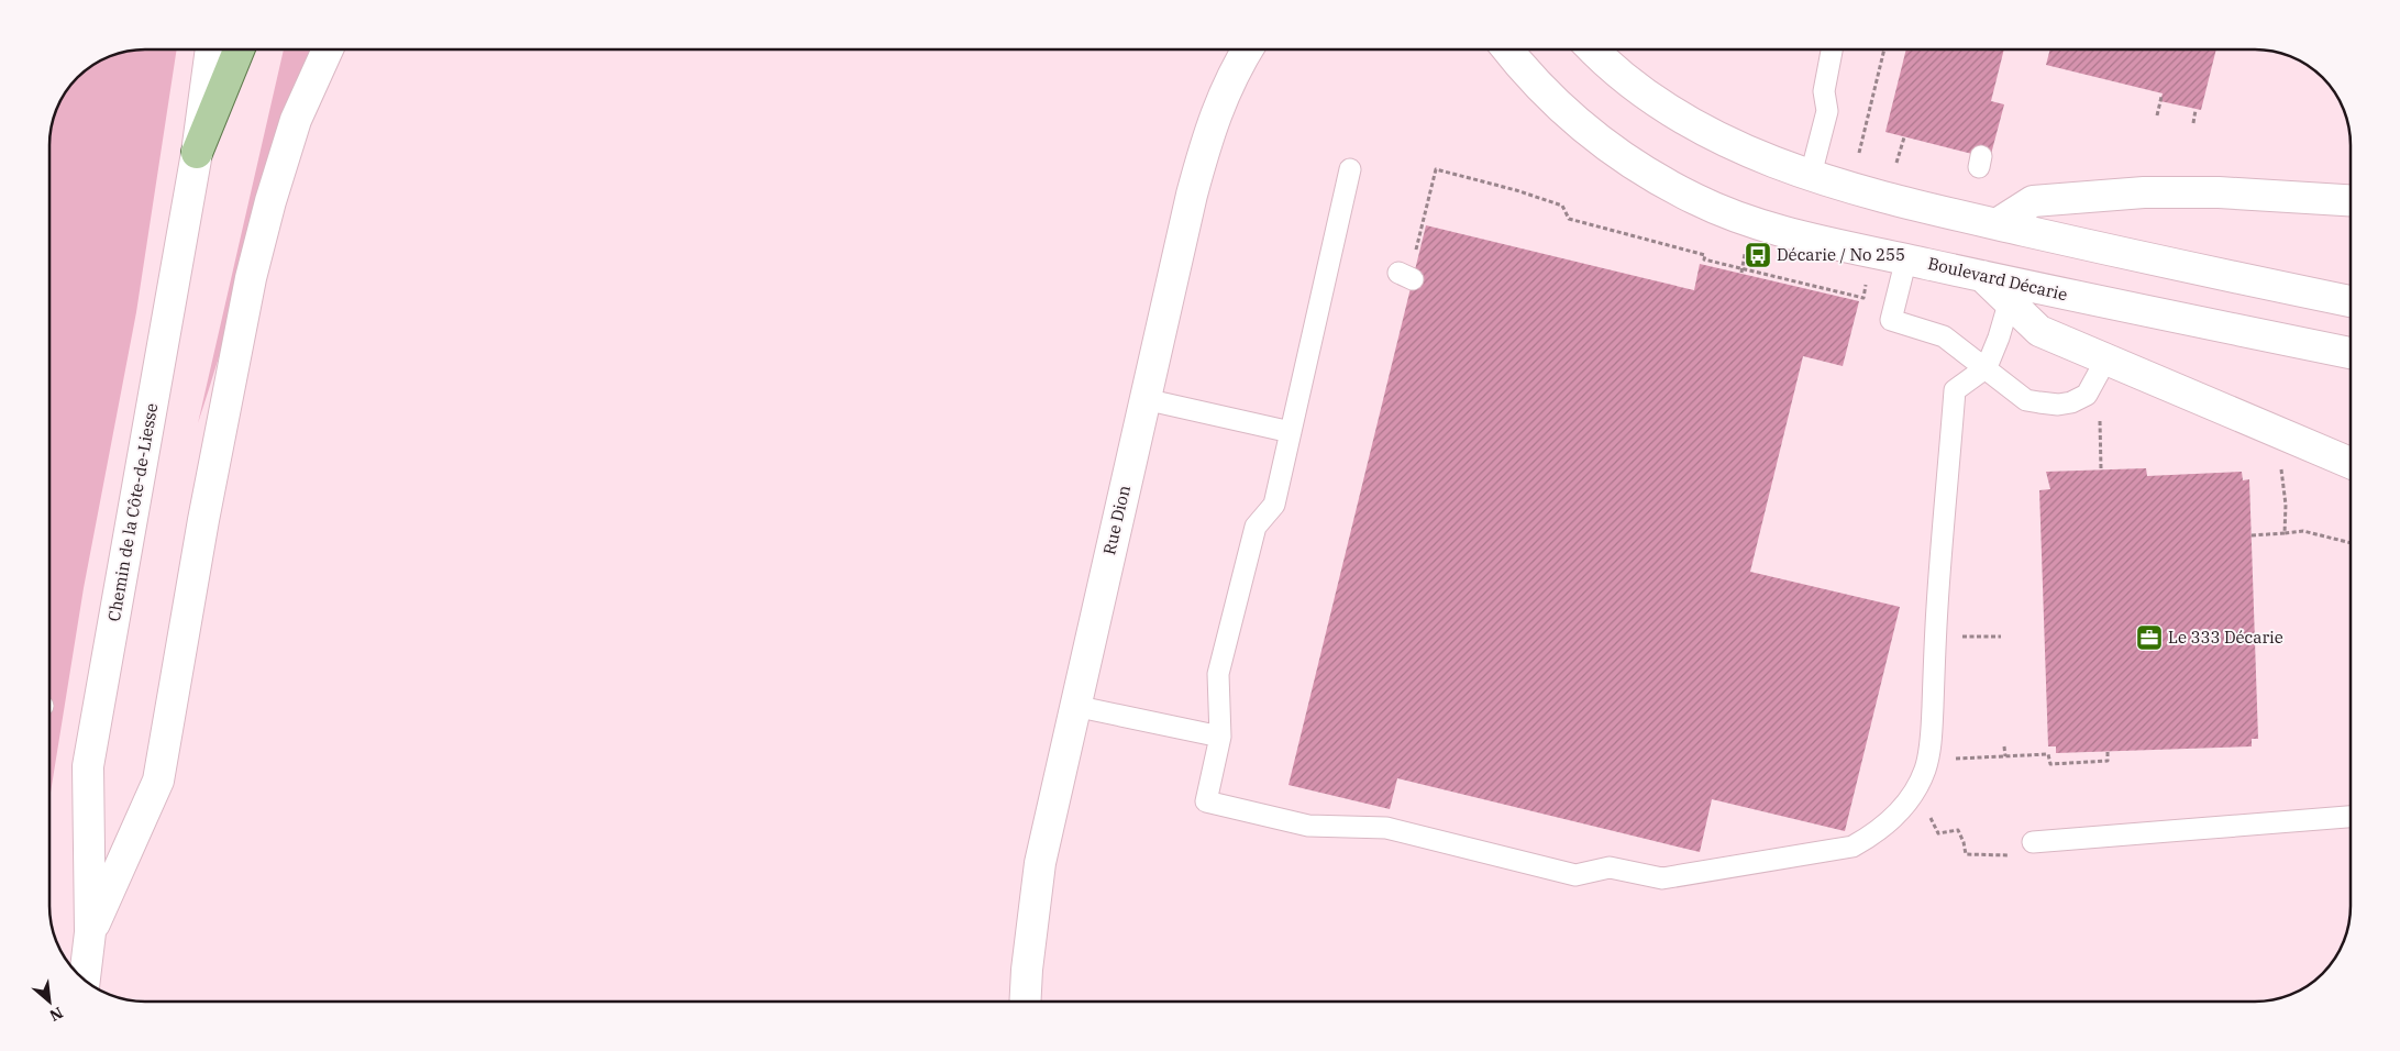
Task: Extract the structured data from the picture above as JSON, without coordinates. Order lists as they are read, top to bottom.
{
  "streets": {
    "street": ["Boulevard Décarie", "Chemin de la Côte-de-Liesse", "Rue Dion"]
  },
  "places": {
    "bus stop": ["Décarie / No 255"],
    "office": ["Le 333 Décarie"]
  },
  "north": "bottom right"
}
